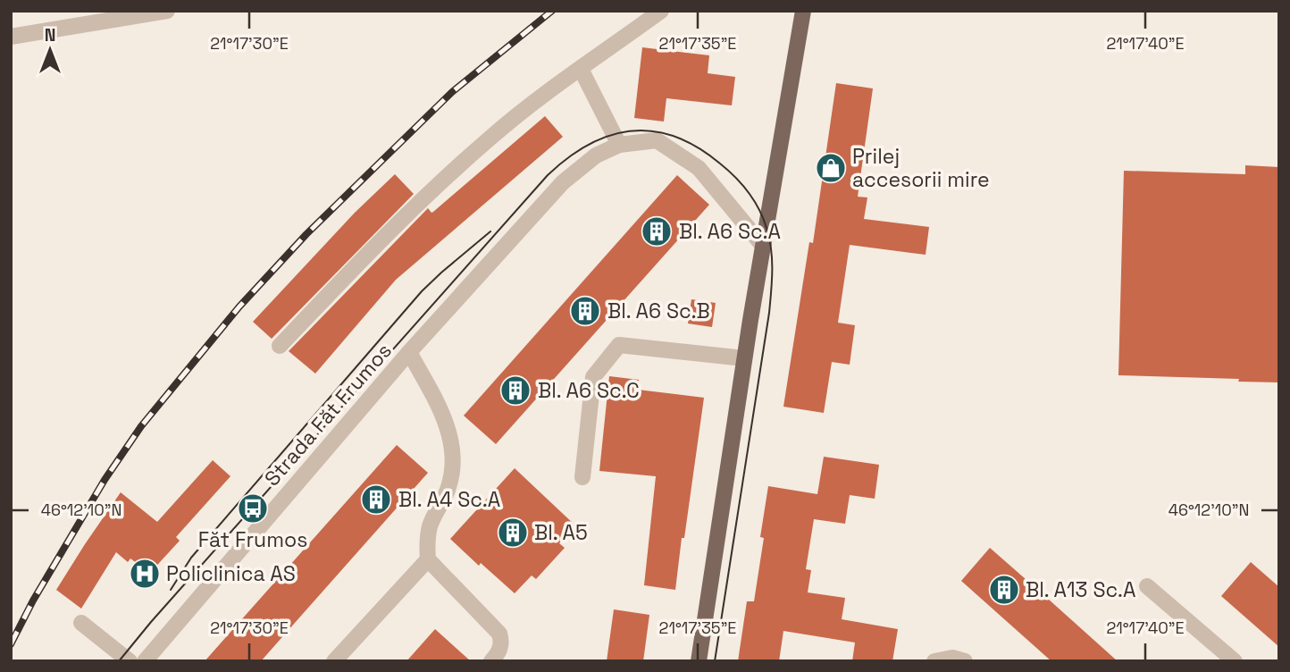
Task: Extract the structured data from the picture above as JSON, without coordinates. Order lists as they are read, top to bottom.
{
  "streets": {
    "street": ["Strada Făt Frumos"]
  },
  "places": {
    "shop": ["Prilej accesorii mire"],
    "building": [
      "Bl. A6 Sc.A",
      "Bl. A6 Sc.B",
      "Bl. A6 Sc.C",
      "Bl. A4 Sc.A",
      "Bl. A5",
      "Bl. A13 Sc.A"
    ],
    "bus stop": ["Făt Frumos"],
    "hospital": ["Policlinica AS"]
  },
  "north": "top",
  "coordinates": [
    "21°17'30\"E",
    "21°17'35\"E",
    "21°17'40\"E",
    "46°12'10\"N"
  ]
}
